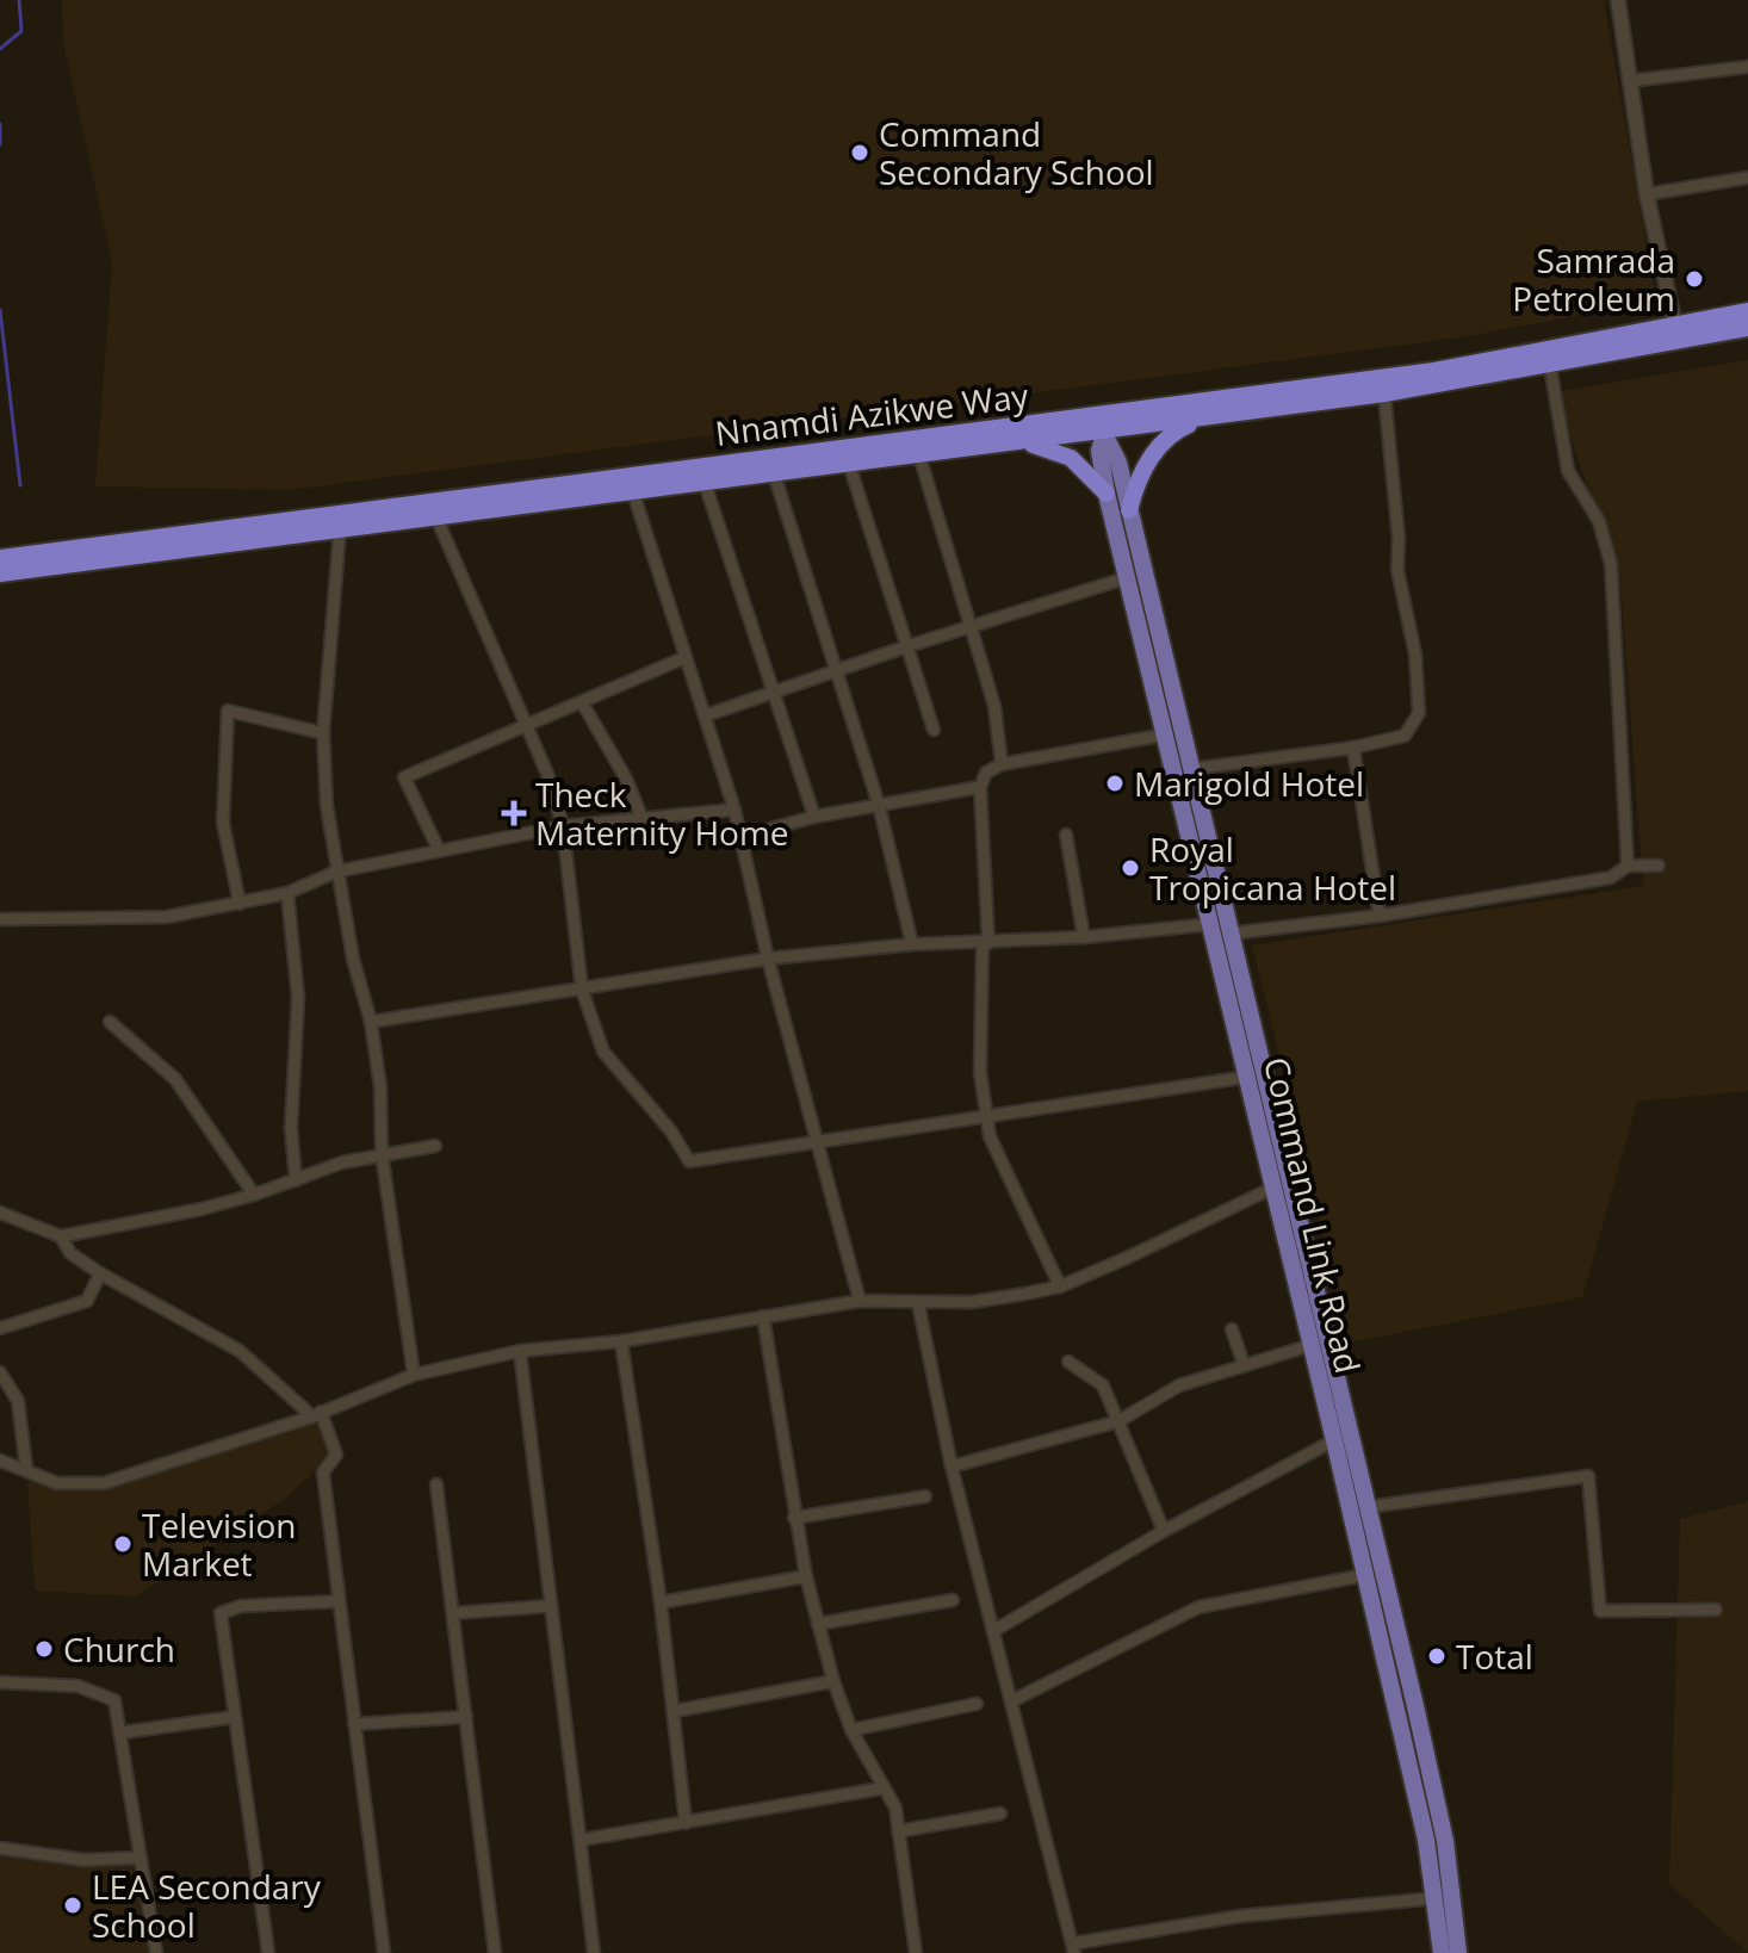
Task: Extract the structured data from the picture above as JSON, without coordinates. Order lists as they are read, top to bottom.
{
  "streets": {
    "highway": ["Nnamdi Azikwe Way"],
    "main road": ["Command Link Road"]
  },
  "crossings": [
    ["Nnamdi Azikwe Way", "Command Link Road"]
  ],
  "places": {
    "other": [
      "Command Secondary School",
      "Samrada Petroleum",
      "Marigold Hotel",
      "Royal Tropicana Hotel",
      "Television Market",
      "Church",
      "Total",
      "LEA Secondary School"
    ],
    "health": ["Theck Maternity Home"]
  }
}
